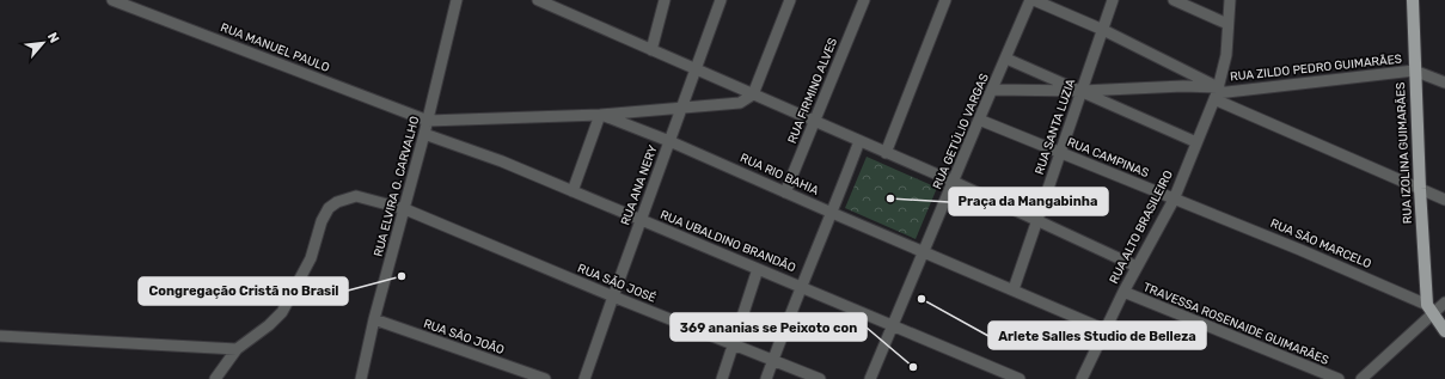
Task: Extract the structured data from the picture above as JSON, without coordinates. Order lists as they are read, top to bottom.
{
  "streets": {
    "main road": ["RUA IZOLINA GUIMARÃES"],
    "street": [
      "RUA MANUEL PAULO",
      "RUA ZILDO PEDRO GUIMARÃES",
      "RUA FIRMINO ALVES",
      "RUA SANTA LUZIA",
      "RUA GETÚLIO VARGAS",
      "RUA CAMPINAS",
      "RUA RIO BAHIA",
      "RUA ANA NERY",
      "RUA ELVIRA O. CARVALHO",
      "RUA ALTO BRASILEIRO",
      "RUA UBALDINO BRANDÃO",
      "RUA SÃO MARCELO",
      "RUA SÃO JOSÉ",
      "TRAVESSA ROSENAIDE GUIMARÃES",
      "RUA SÃO JOÃO"
    ]
  },
  "crossings": [
    ["RUA MANUEL PAULO", "RUA RIO BAHIA"],
    ["RUA MANUEL PAULO", "RUA ELVIRA O. CARVALHO"],
    ["RUA ZILDO PEDRO GUIMARÃES", "RUA IZOLINA GUIMARÃES"],
    ["RUA ZILDO PEDRO GUIMARÃES", "RUA ALTO BRASILEIRO"],
    ["RUA FIRMINO ALVES", "RUA RIO BAHIA"],
    ["RUA SANTA LUZIA", "RUA CAMPINAS"],
    ["RUA SANTA LUZIA", "RUA RIO BAHIA"],
    ["RUA GETÚLIO VARGAS", "RUA CAMPINAS"],
    ["RUA GETÚLIO VARGAS", "RUA RIO BAHIA"],
    ["RUA GETÚLIO VARGAS", "RUA UBALDINO BRANDÃO"],
    ["RUA IZOLINA GUIMARÃES", "RUA SÃO MARCELO"],
    ["RUA CAMPINAS", "RUA ALTO BRASILEIRO"],
    ["RUA CAMPINAS", "RUA SÃO MARCELO"],
    ["RUA RIO BAHIA", "RUA ANA NERY"],
    ["RUA RIO BAHIA", "RUA ELVIRA O. CARVALHO"],
    ["RUA RIO BAHIA", "RUA ALTO BRASILEIRO"],
    ["RUA ANA NERY", "RUA UBALDINO BRANDÃO"],
    ["RUA ANA NERY", "RUA SÃO JOSÉ"],
    ["RUA ELVIRA O. CARVALHO", "RUA UBALDINO BRANDÃO"],
    ["RUA ELVIRA O. CARVALHO", "RUA SÃO JOSÉ"],
    ["RUA ELVIRA O. CARVALHO", "RUA SÃO JOÃO"],
    ["RUA ALTO BRASILEIRO", "RUA SÃO MARCELO"],
    ["RUA ALTO BRASILEIRO", "TRAVESSA ROSENAIDE GUIMARÃES"]
  ],
  "places": [
    "Praça da Mangabinha",
    "Congregação Cristã no Brasil",
    "Arlete Salles Studio de Belleza",
    "369 ananias se Peixoto con"
  ],
  "north": "top right"
}
